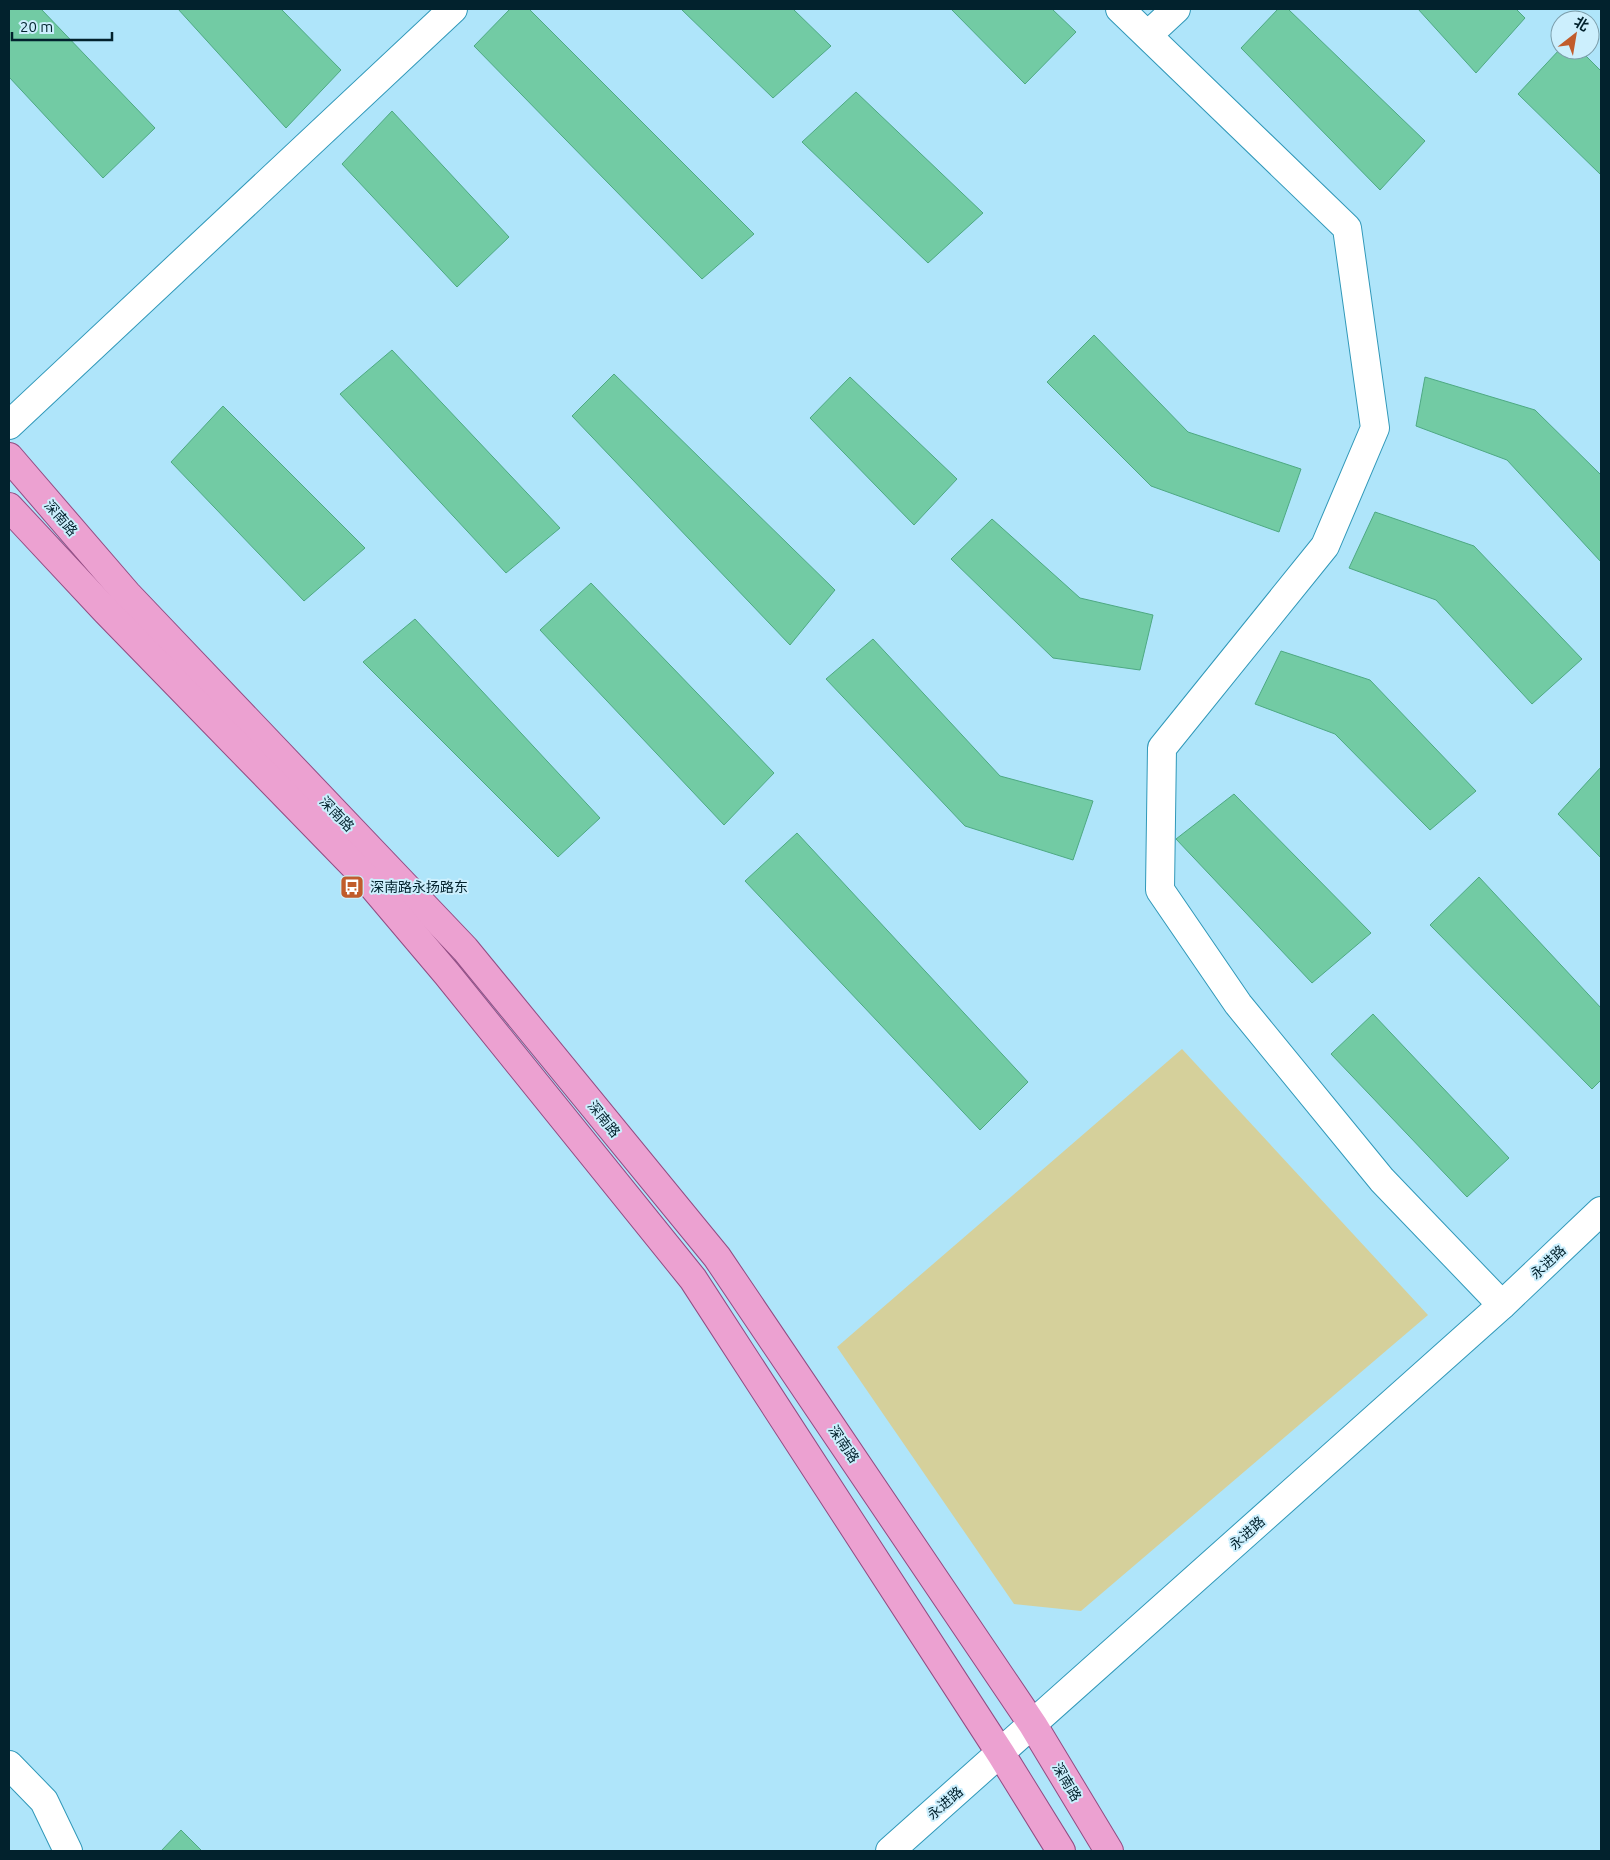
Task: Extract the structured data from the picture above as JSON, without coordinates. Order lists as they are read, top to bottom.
{
  "streets": {
    "main road": ["深南路"],
    "street": ["永进路"]
  },
  "crossings": [
    ["深南路", "永进路"]
  ],
  "places": {
    "bus stop": ["深南路永扬路东"]
  },
  "scale_bar": "20 m",
  "north": "top right"
}
